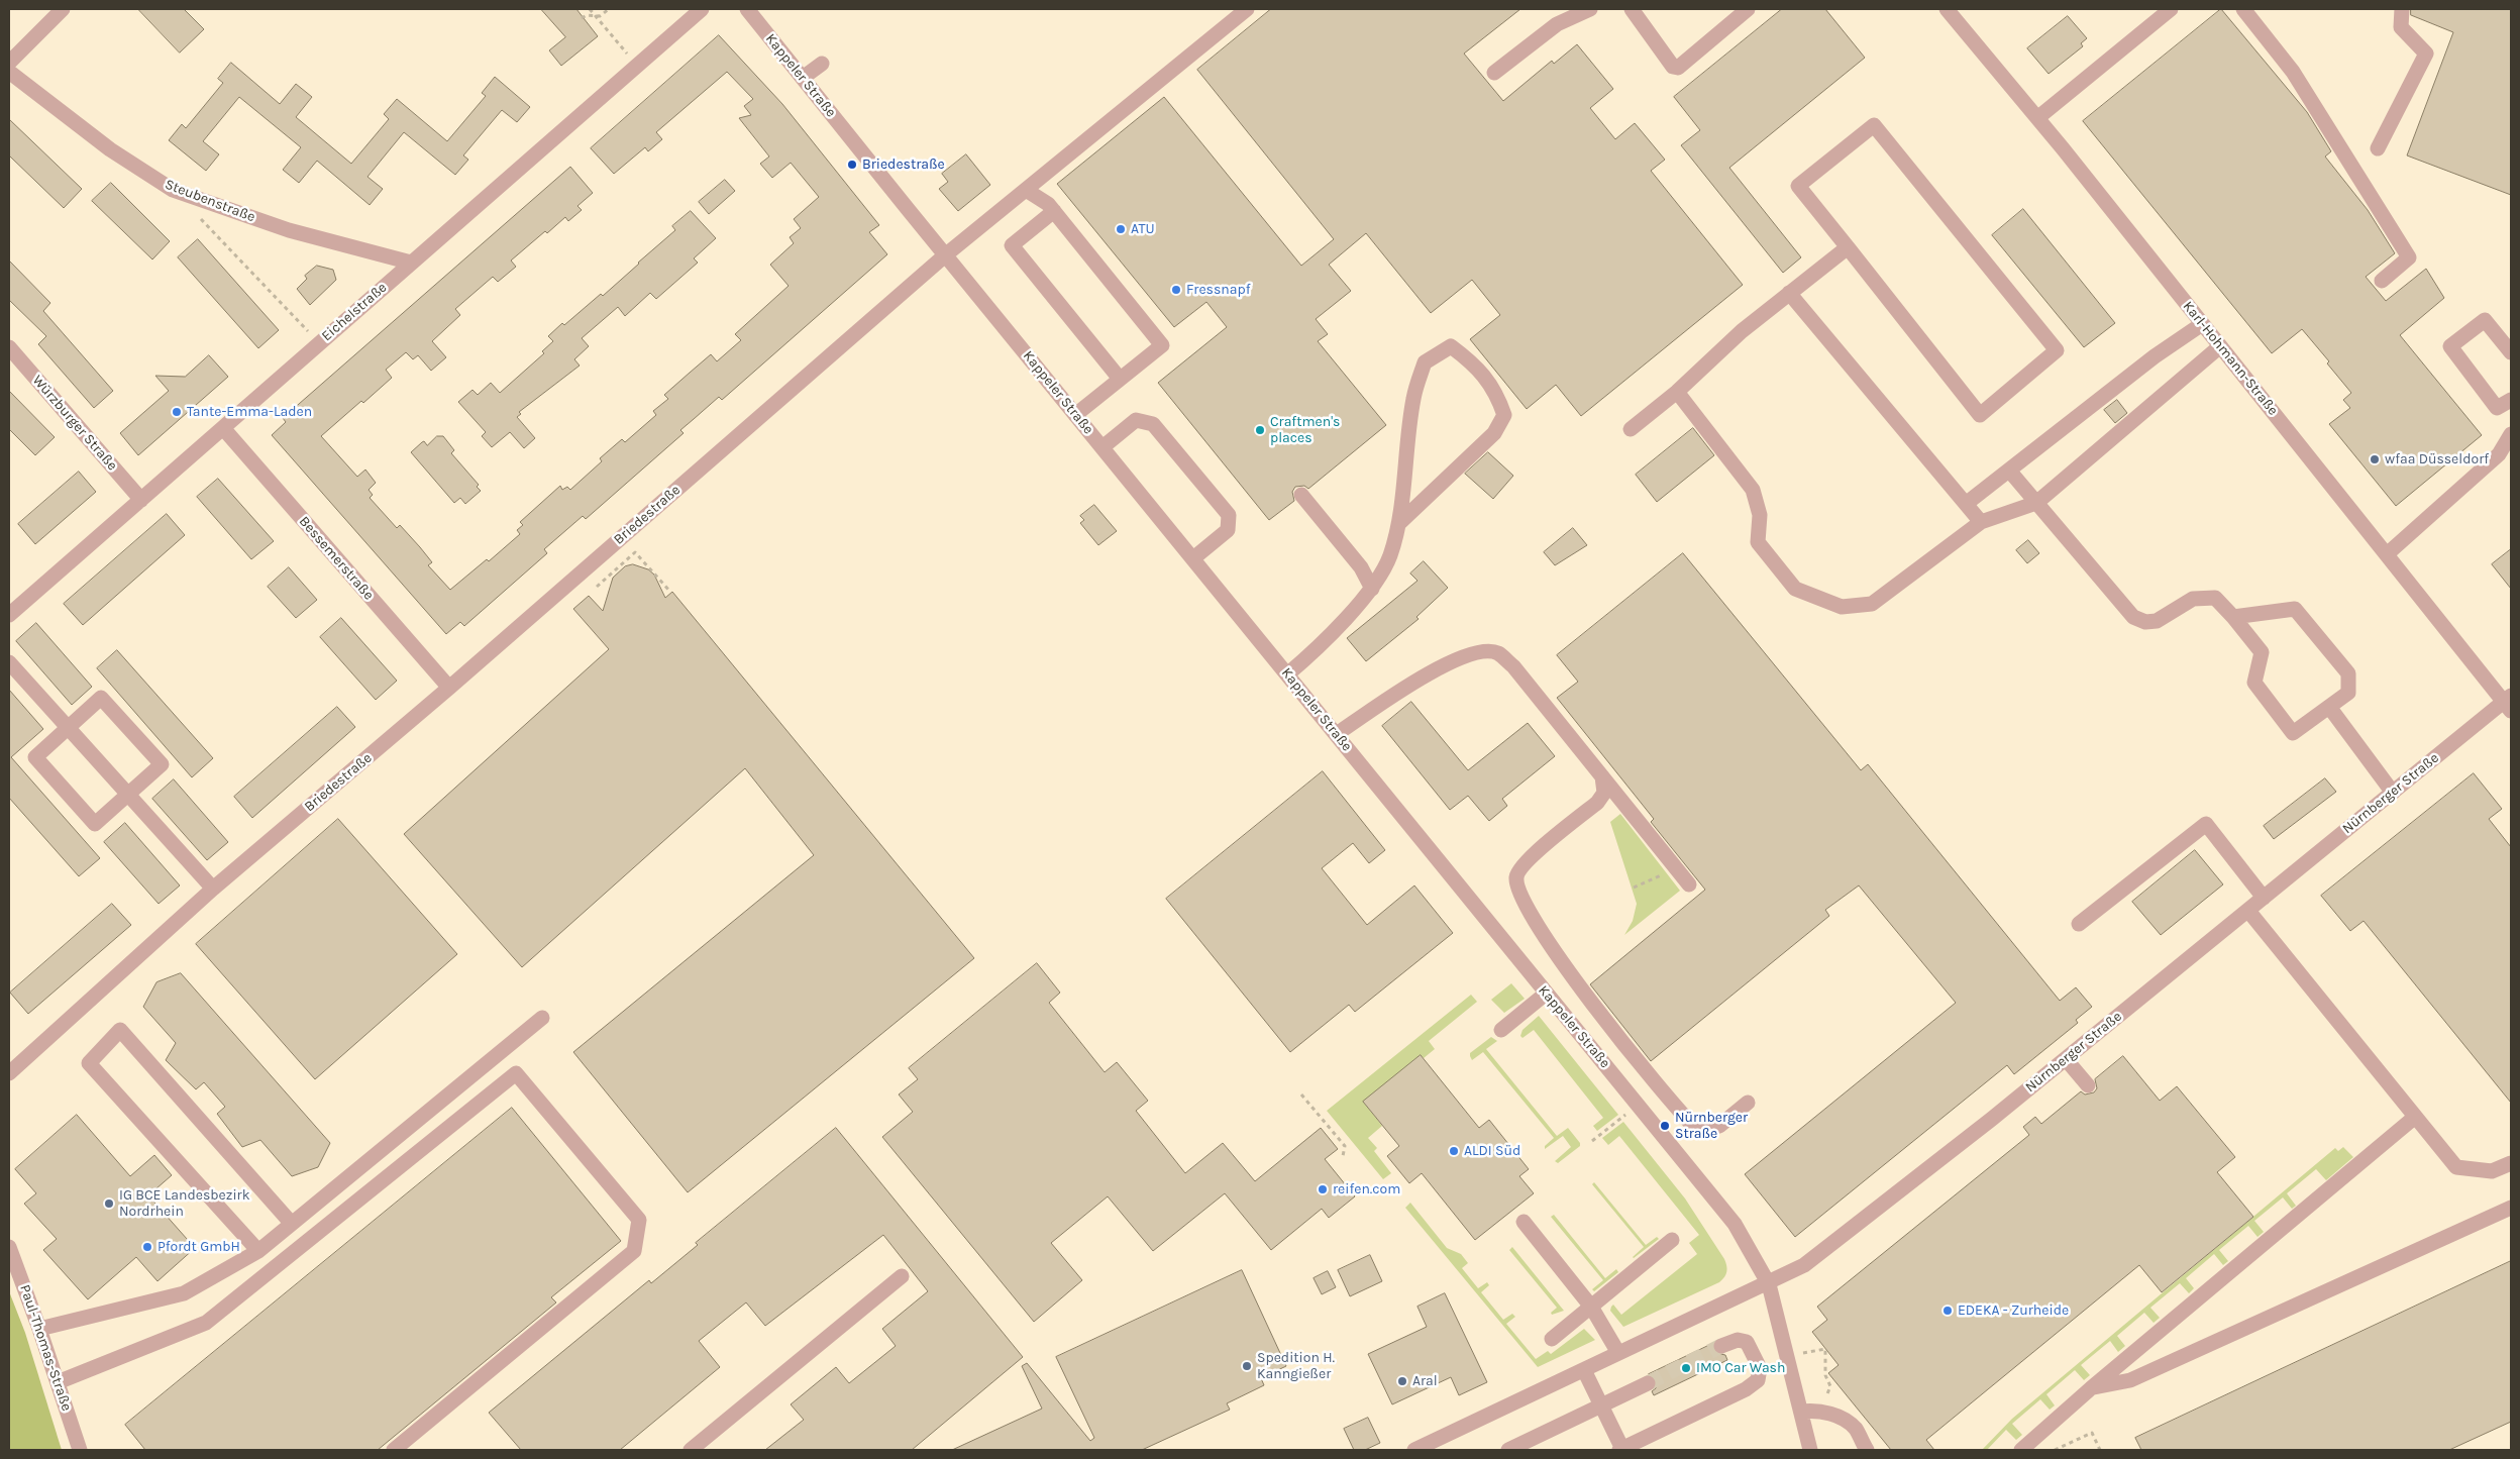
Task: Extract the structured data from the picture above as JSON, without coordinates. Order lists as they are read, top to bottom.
{
  "streets": {
    "street": [
      "Kappeler Straße",
      "Steubenstraße",
      "Eichelstraße",
      "Karl-Hohmann-Straße",
      "Würzburger Straße",
      "Briedestraße",
      "Bessemerstraße",
      "Nürnberger Straße",
      "Paul-Thomas-Straße"
    ]
  },
  "crossings": [
    ["Kappeler Straße", "Briedestraße"],
    ["Kappeler Straße", "Nürnberger Straße"],
    ["Steubenstraße", "Eichelstraße"],
    ["Eichelstraße", "Würzburger Straße"],
    ["Eichelstraße", "Bessemerstraße"],
    ["Karl-Hohmann-Straße", "Nürnberger Straße"],
    ["Briedestraße", "Bessemerstraße"]
  ],
  "places": [
    "Briedestraße",
    "ATU",
    "Fressnapf",
    "Tante-Emma-Laden",
    "Craftmen's places",
    "wfaa Düsseldorf",
    "Nürnberger Straße",
    "ALDI Süd",
    "reifen.com",
    "IG BCE Landesbezirk Nordrhein",
    "Pfordt GmbH",
    "EDEKA - Zurheide",
    "Spedition H. Kanngießer",
    "IMO Car Wash",
    "Aral"
  ]
}
